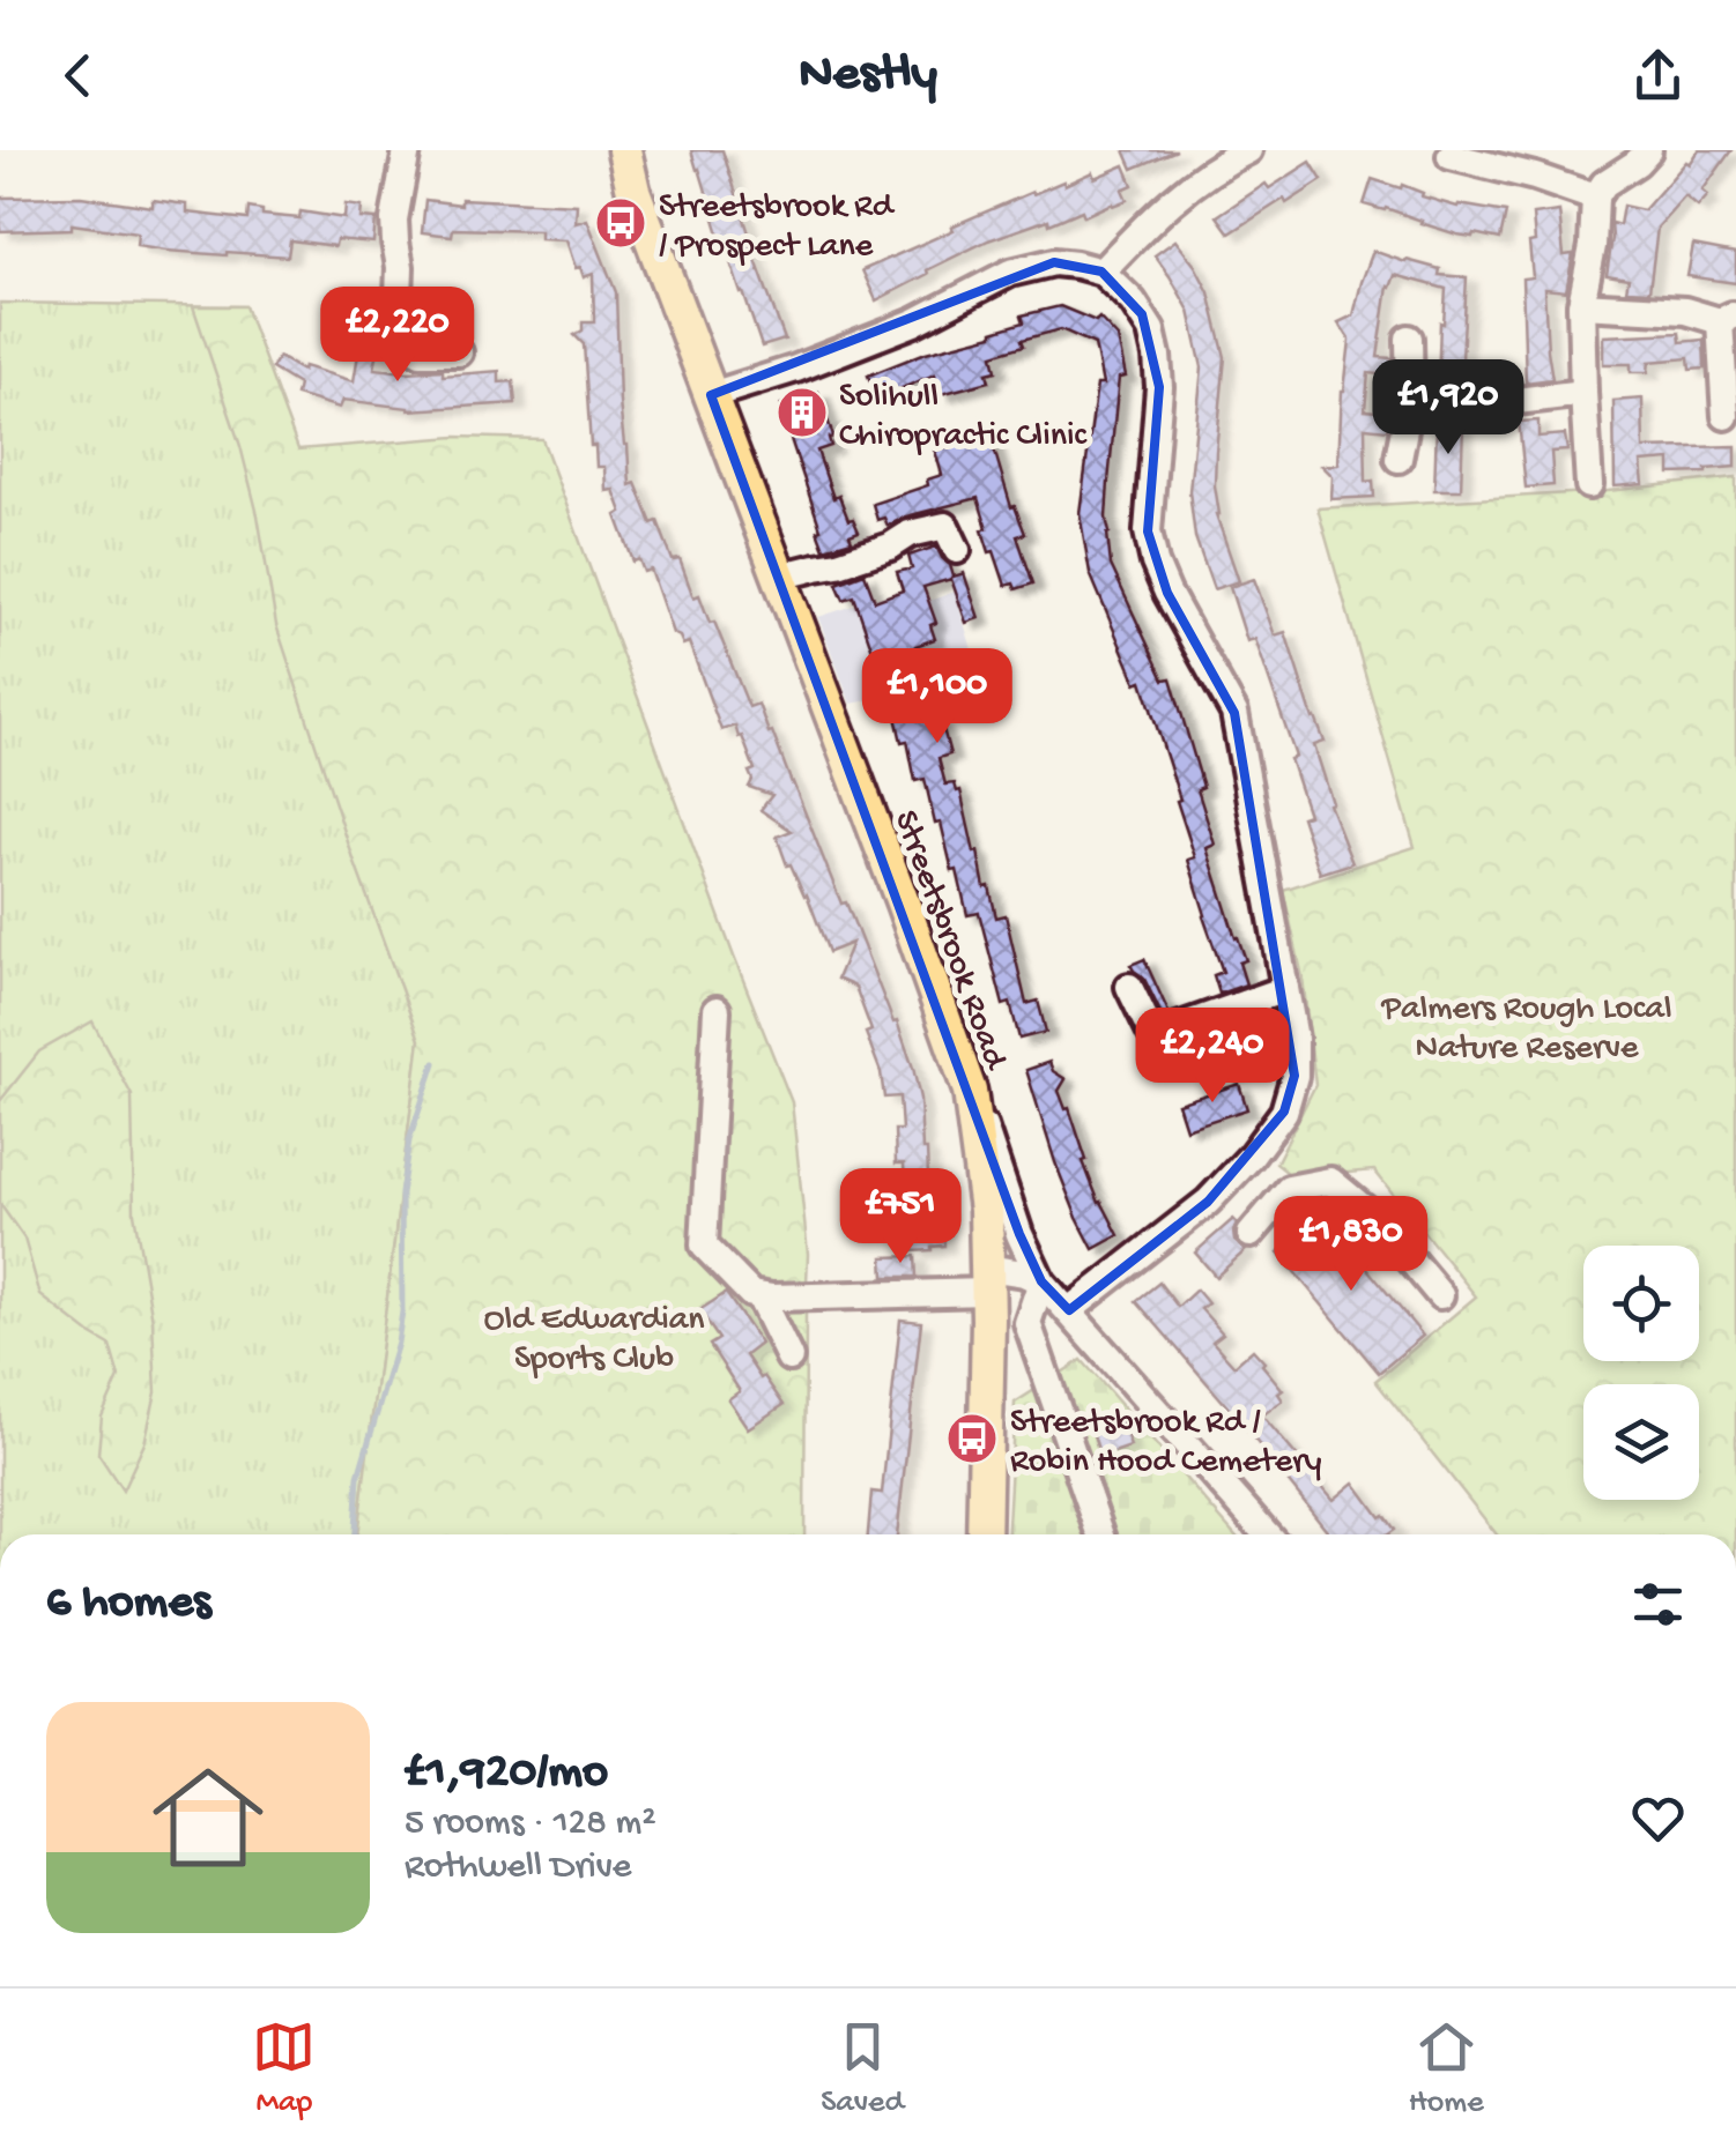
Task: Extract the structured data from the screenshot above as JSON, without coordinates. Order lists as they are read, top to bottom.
{
  "streets": {
    "main road": ["Streetsbrook Road"]
  },
  "parks": ["Palmers Rough Local Nature Reserve", "Old Edwardian Sports Club"],
  "places": {
    "bus stop": ["Streetsbrook Rd / Prospect Lane", "Streetsbrook Rd / Robin Hood Cemetery"],
    "building": ["Solihull Chiropractic Clinic"]
  },
  "page": {
    "header": "Nestly",
    "price": [
      "£2,220",
      "£1,920",
      "£1,100",
      "£2,240",
      "£751",
      "£1,830"
    ],
    "heading": "6 homes",
    "list": [
      {
        "name": "£1,920/mo",
        "note": "5 rooms · 128 m² · Rothwell Drive"
      }
    ],
    "tabs": ["Map", "Saved", "Home"]
  }
}
